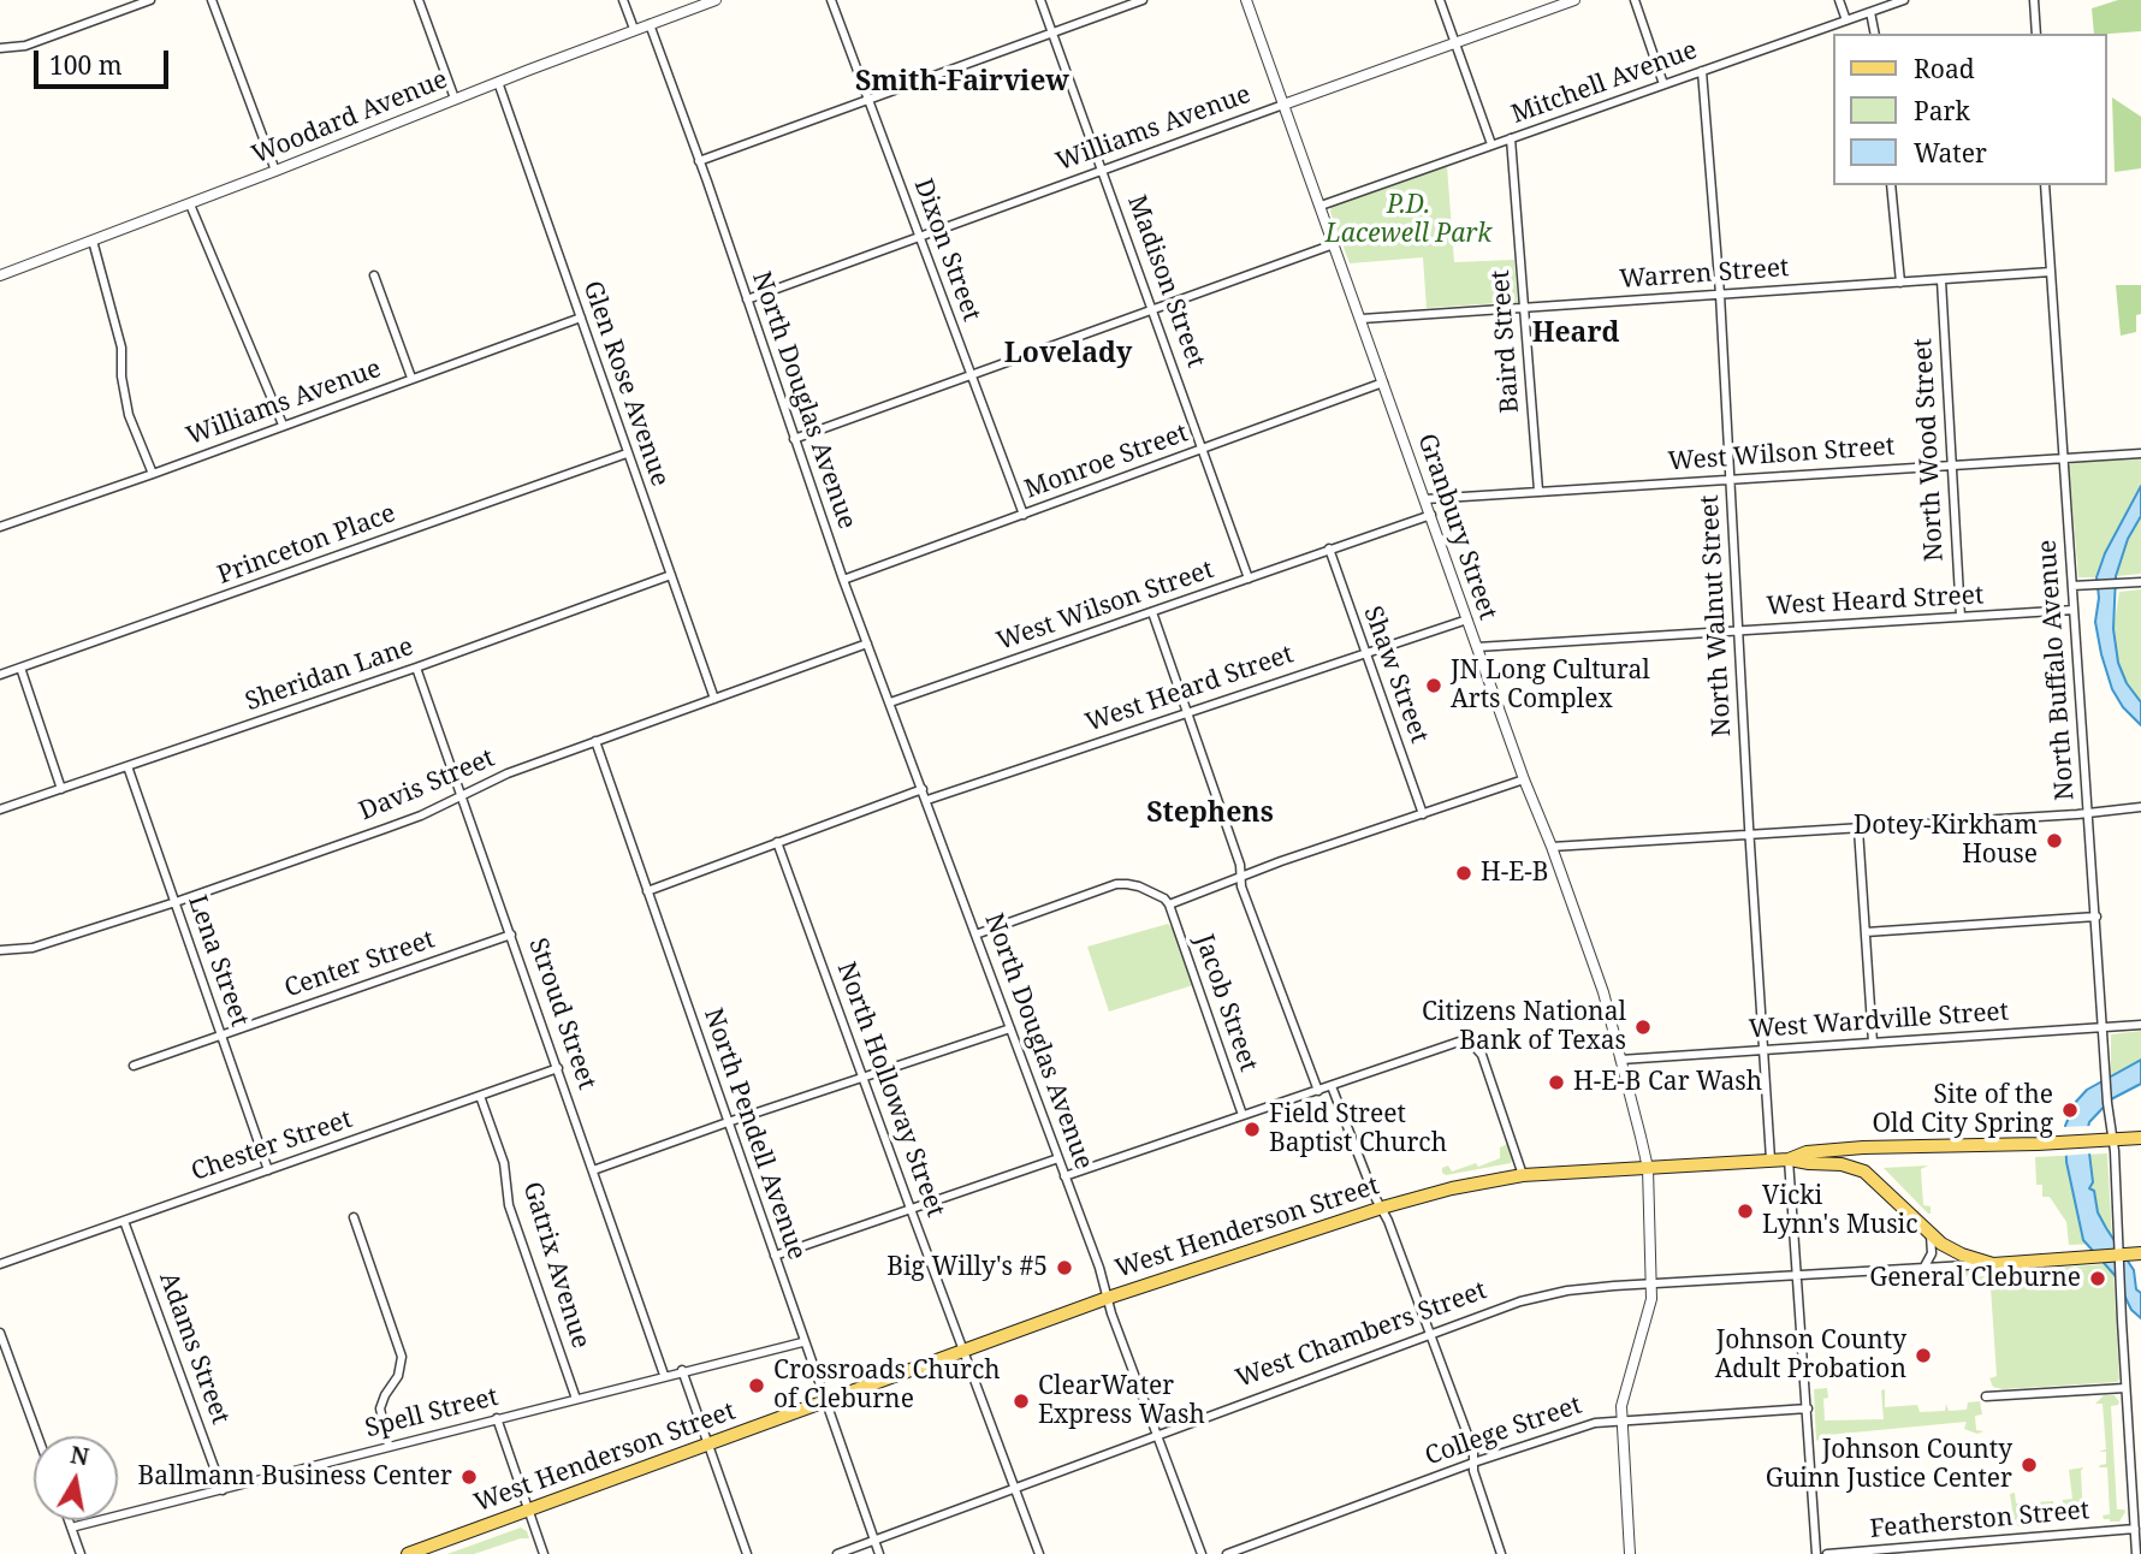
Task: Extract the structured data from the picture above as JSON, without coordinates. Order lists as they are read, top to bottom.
{
  "streets": {
    "main road": ["West Henderson Street", "West Chambers Street"],
    "street": [
      "Mitchell Avenue",
      "Woodard Avenue",
      "Williams Avenue",
      "Dixon Street",
      "Warren Street",
      "Madison Street",
      "Baird Street",
      "Glen Rose Avenue",
      "North Douglas Avenue",
      "North Wood Street",
      "West Wilson Street",
      "Monroe Street",
      "Granbury Street",
      "Princeton Place",
      "West Heard Street",
      "North Walnut Street",
      "North Buffalo Avenue",
      "Sheridan Lane",
      "Shaw Street",
      "Davis Street",
      "Lena Street",
      "Center Street",
      "Jacob Street",
      "Stroud Street",
      "West Wardville Street",
      "North Holloway Street",
      "North Pendell Avenue",
      "Chester Street",
      "Gatrix Avenue",
      "Adams Street",
      "Spell Street",
      "College Street",
      "Featherston Street"
    ]
  },
  "crossings": [
    ["Mitchell Avenue", "Baird Street"],
    ["Mitchell Avenue", "Granbury Street"],
    ["Mitchell Avenue", "North Walnut Street"],
    ["Woodard Avenue", "Glen Rose Avenue"],
    ["Woodard Avenue", "North Douglas Avenue"],
    ["Williams Avenue", "Dixon Street"],
    ["Williams Avenue", "Madison Street"],
    ["Williams Avenue", "Glen Rose Avenue"],
    ["Williams Avenue", "North Douglas Avenue"],
    ["Williams Avenue", "Granbury Street"],
    ["Dixon Street", "Monroe Street"],
    ["Warren Street", "Baird Street"],
    ["Warren Street", "North Wood Street"],
    ["Warren Street", "Granbury Street"],
    ["Warren Street", "North Walnut Street"],
    ["Warren Street", "North Buffalo Avenue"],
    ["Madison Street", "West Wilson Street"],
    ["Madison Street", "Monroe Street"],
    ["Baird Street", "West Wilson Street"],
    ["Glen Rose Avenue", "Princeton Place"],
    ["Glen Rose Avenue", "Sheridan Lane"],
    ["Glen Rose Avenue", "Davis Street"],
    ["North Douglas Avenue", "West Wilson Street"],
    ["North Douglas Avenue", "Monroe Street"],
    ["North Douglas Avenue", "West Heard Street"],
    ["North Douglas Avenue", "Davis Street"],
    ["North Douglas Avenue", "West Henderson Street"],
    ["North Douglas Avenue", "West Chambers Street"],
    ["North Wood Street", "West Wilson Street"],
    ["North Wood Street", "West Heard Street"],
    ["West Wilson Street", "Granbury Street"],
    ["West Wilson Street", "North Walnut Street"],
    ["West Wilson Street", "North Buffalo Avenue"],
    ["West Wilson Street", "Shaw Street"],
    ["Monroe Street", "Granbury Street"],
    ["Granbury Street", "West Heard Street"],
    ["Granbury Street", "West Wardville Street"],
    ["Granbury Street", "West Henderson Street"],
    ["Granbury Street", "West Chambers Street"],
    ["Granbury Street", "College Street"],
    ["West Heard Street", "North Walnut Street"],
    ["West Heard Street", "North Buffalo Avenue"],
    ["West Heard Street", "Shaw Street"],
    ["North Walnut Street", "West Wardville Street"],
    ["North Walnut Street", "West Henderson Street"],
    ["North Buffalo Avenue", "West Wardville Street"],
    ["North Buffalo Avenue", "West Henderson Street"],
    ["North Buffalo Avenue", "West Chambers Street"],
    ["North Buffalo Avenue", "Featherston Street"],
    ["Sheridan Lane", "Lena Street"],
    ["Sheridan Lane", "Stroud Street"],
    ["Davis Street", "Lena Street"],
    ["Davis Street", "Stroud Street"],
    ["Davis Street", "North Pendell Avenue"],
    ["Lena Street", "Center Street"],
    ["Lena Street", "Chester Street"],
    ["Center Street", "Stroud Street"],
    ["Stroud Street", "Chester Street"],
    ["Stroud Street", "Spell Street"],
    ["North Holloway Street", "West Henderson Street"],
    ["North Holloway Street", "West Chambers Street"],
    ["North Pendell Avenue", "West Henderson Street"],
    ["North Pendell Avenue", "West Chambers Street"],
    ["North Pendell Avenue", "Spell Street"],
    ["Chester Street", "Gatrix Avenue"],
    ["Chester Street", "Adams Street"],
    ["West Henderson Street", "West Chambers Street"],
    ["Gatrix Avenue", "Spell Street"],
    ["Adams Street", "Spell Street"]
  ],
  "districts": [
    "Smith-Fairview",
    "Heard",
    "Lovelady",
    "Stephens"
  ],
  "parks": ["P.D. Lacewell Park"],
  "places": [
    "JN Long Cultural Arts Complex",
    "Dotey-Kirkham House",
    "H-E-B",
    "Citizens National Bank of Texas",
    "H-E-B Car Wash",
    "Site of the Old City Spring",
    "Field Street Baptist Church",
    "Vicki Lynn's Music",
    "Big Willy's #5",
    "General Cleburne",
    "Johnson County Adult Probation",
    "Crossroads Church of Cleburne",
    "ClearWater Express Wash",
    "Johnson County Guinn Justice Center",
    "Ballmann Business Center"
  ],
  "legend": ["Road", "Park", "Water"],
  "scale_bar": "100 m",
  "north": "top"
}
